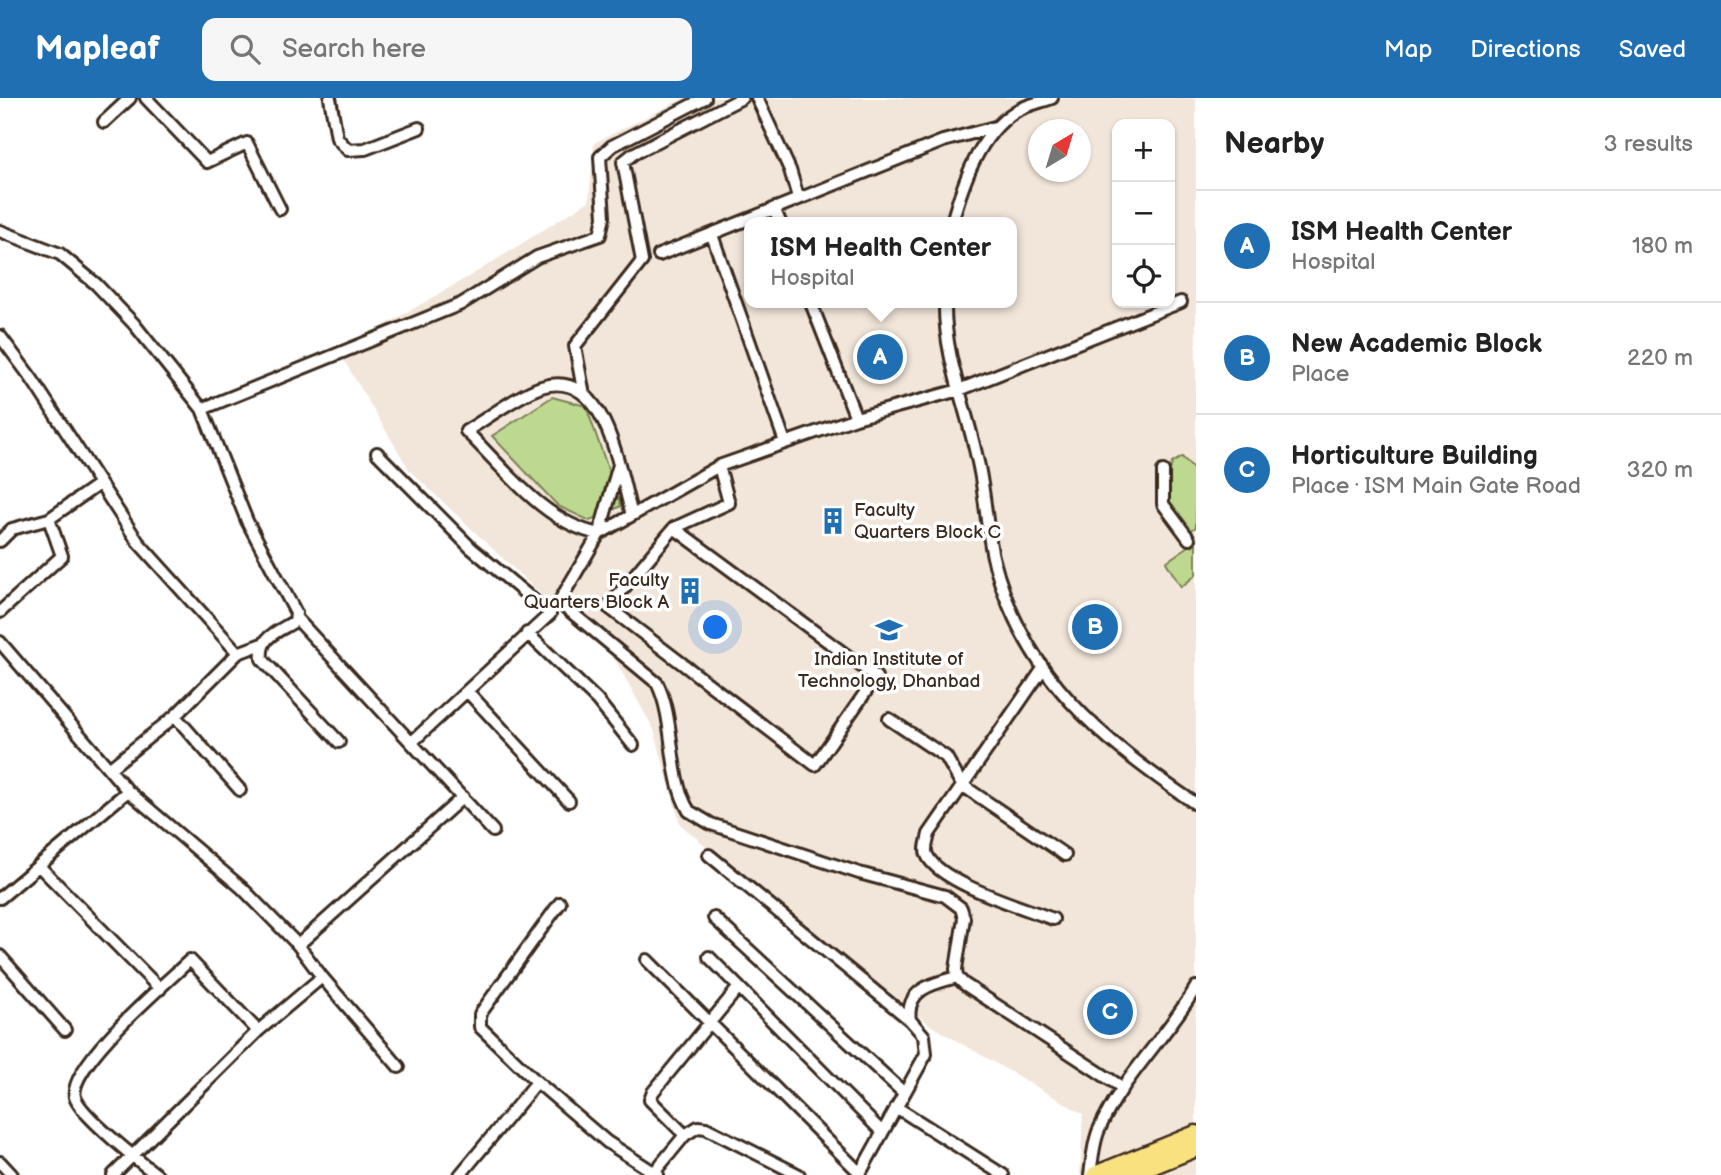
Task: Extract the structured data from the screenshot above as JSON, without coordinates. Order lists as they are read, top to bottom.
{
  "places": {
    "building": ["Faculty Quarters Block C", "Faculty Quarters Block A"],
    "school or university": ["Indian Institute of Technology, Dhanbad"]
  },
  "north": "top right",
  "page": {
    "header": "Mapleaf",
    "search": "Search here",
    "nav": ["Map", "Directions", "Saved"],
    "heading": ["Nearby", "3 results"],
    "map_buttons": ["+", "−"],
    "list": [
      {
        "mark": "A",
        "name": "ISM Health Center",
        "note": "Hospital",
        "value": "180 m"
      },
      {
        "mark": "B",
        "name": "New Academic Block",
        "note": "Place",
        "value": "220 m"
      },
      {
        "mark": "C",
        "name": "Horticulture Building",
        "note": "Place · ISM Main Gate Road",
        "value": "320 m"
      }
    ],
    "popup": ["ISM Health Center", "Hospital"],
    "pins": ["A", "B", "C"]
  }
}
